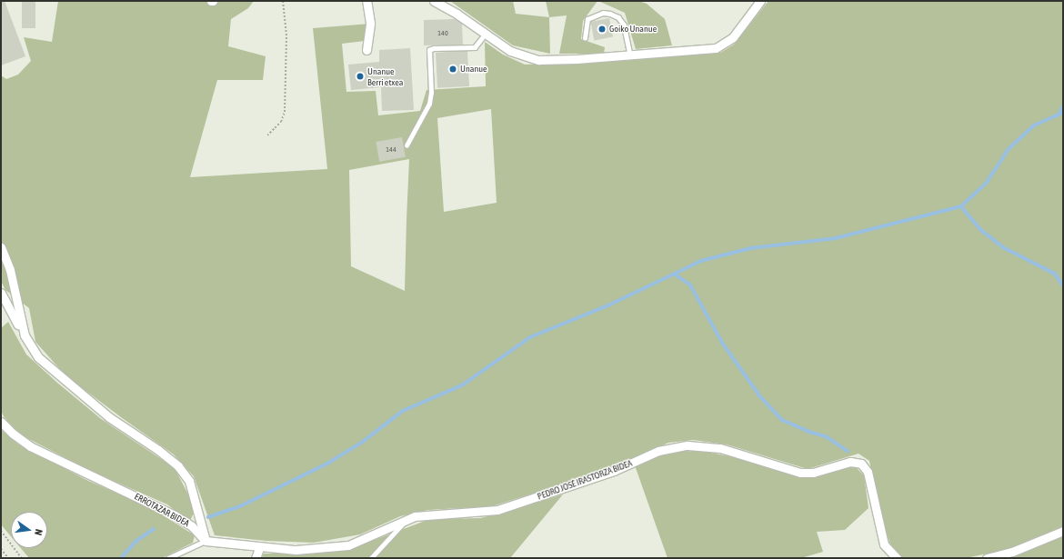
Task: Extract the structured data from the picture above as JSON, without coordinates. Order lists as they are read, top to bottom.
{
  "streets": {
    "street": ["PEDRO JOSÉ IRASTORZA BIDEA", "ERROTAZAR BIDEA"]
  },
  "crossings": [
    ["PEDRO JOSÉ IRASTORZA BIDEA", "ERROTAZAR BIDEA"]
  ],
  "places": ["Goiko Unanue", "Unanue", "Unanue Berri etxea"],
  "house_numbers": ["140", "144"],
  "north": "right"
}
